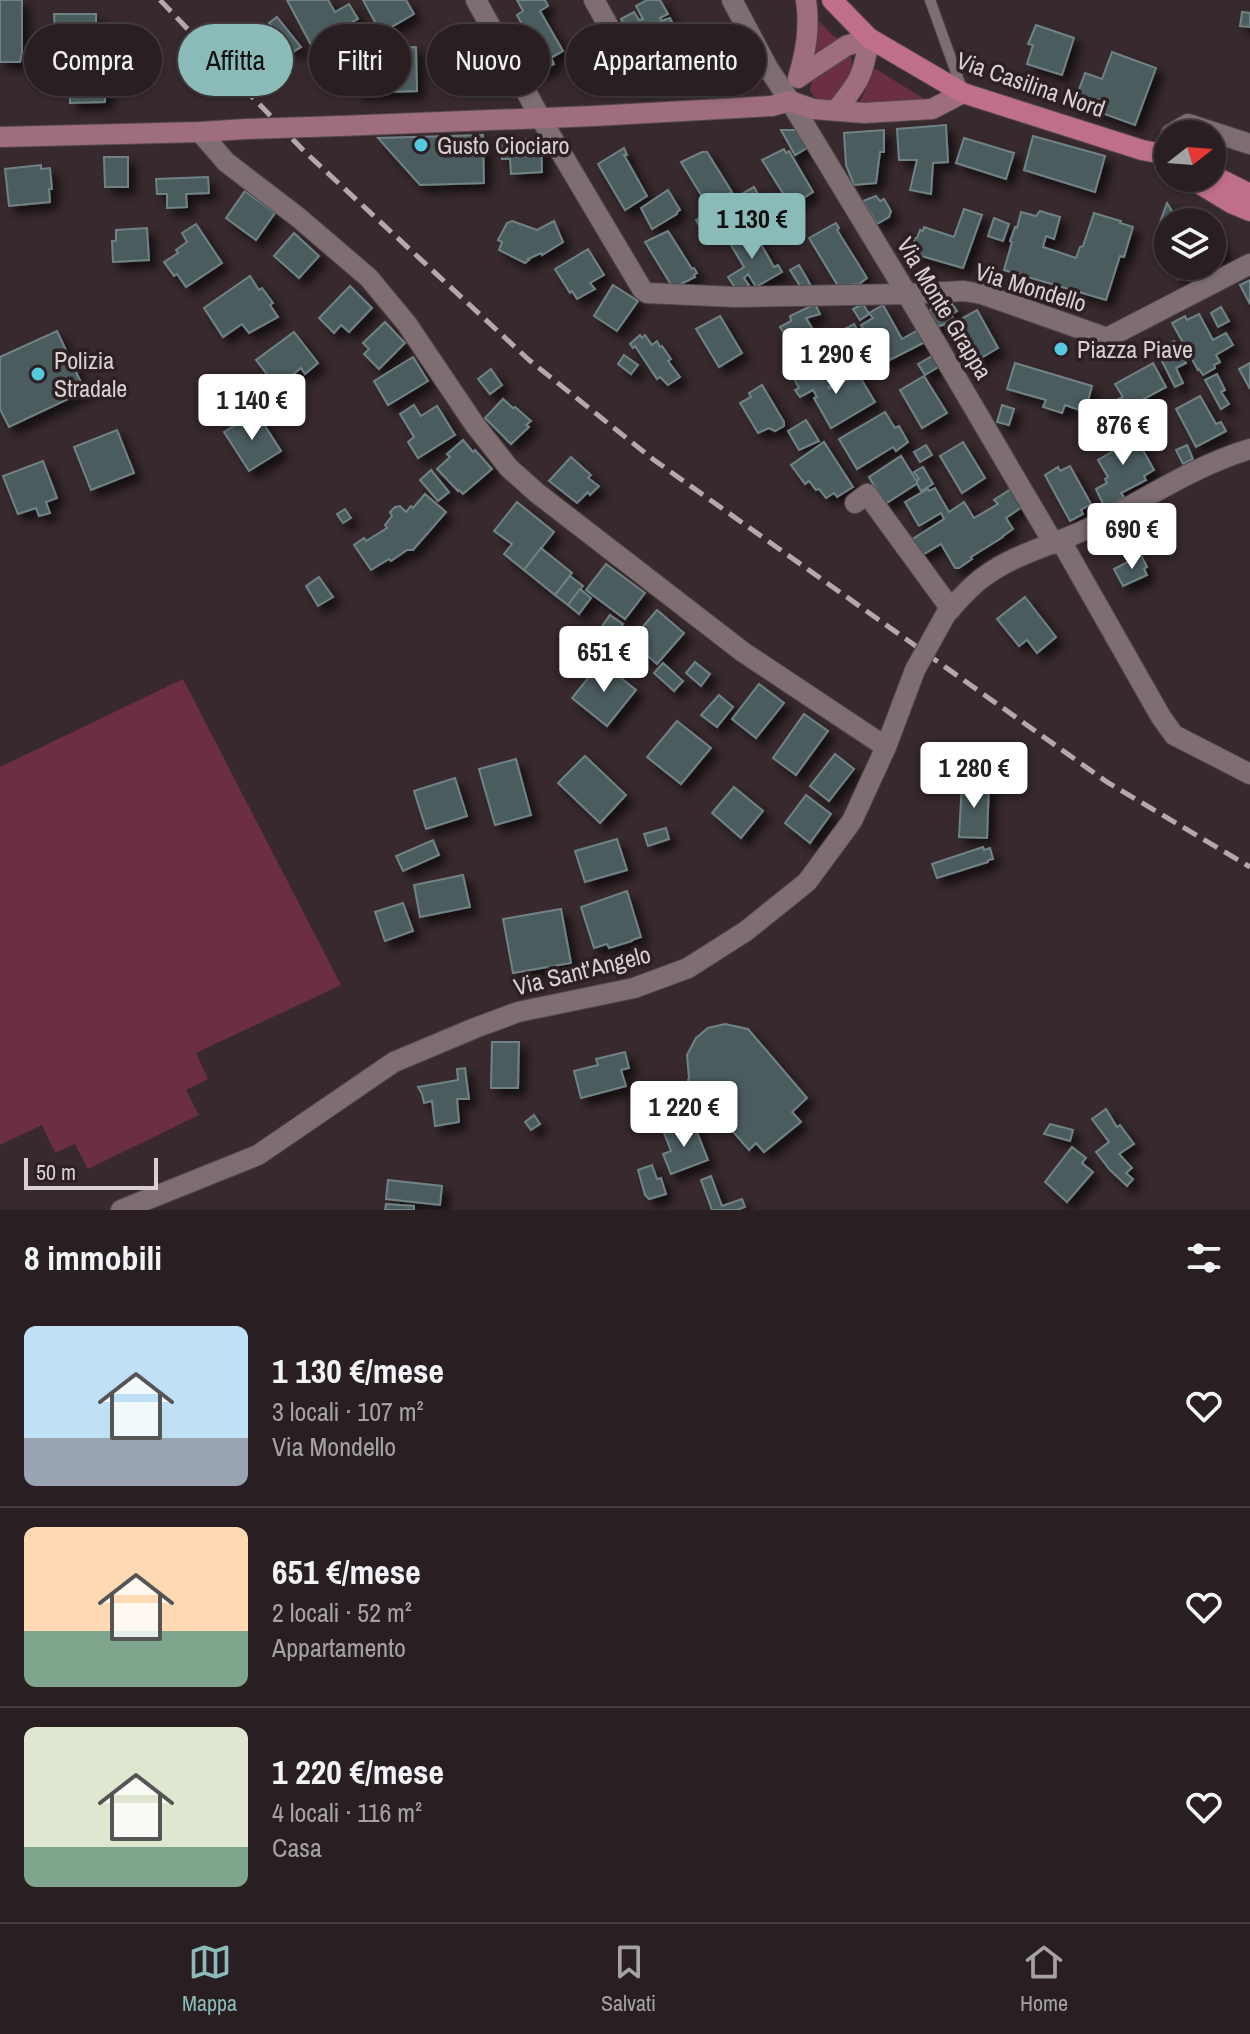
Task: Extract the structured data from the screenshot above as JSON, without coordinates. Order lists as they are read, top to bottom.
{
  "streets": {
    "main road": ["Via Casilina Nord"],
    "street": ["Via Mondello", "Via Monte Grappa", "Via Sant'Angelo"]
  },
  "crossings": [
    ["Via Mondello", "Via Monte Grappa"],
    ["Via Monte Grappa", "Via Sant'Angelo"]
  ],
  "places": ["Gusto Ciociaro", "Piazza Piave", "Polizia Stradale"],
  "scale_bar": "50 m",
  "north": "right",
  "page": {
    "chip": [
      "Compra",
      "Affitta",
      "Filtri",
      "Nuovo",
      "Appartamento"
    ],
    "price": [
      "1 130 €",
      "1 290 €",
      "1 140 €",
      "876 €",
      "690 €",
      "651 €",
      "1 280 €",
      "1 220 €"
    ],
    "scale": "50 m",
    "heading": "8 immobili",
    "list": [
      {
        "name": "1 130 €/mese",
        "note": "3 locali · 107 m² · Via Mondello"
      },
      {
        "name": "651 €/mese",
        "note": "2 locali · 52 m² · Appartamento"
      },
      {
        "name": "1 220 €/mese",
        "note": "4 locali · 116 m² · Casa"
      }
    ],
    "tabs": ["Mappa", "Salvati", "Home"]
  }
}
